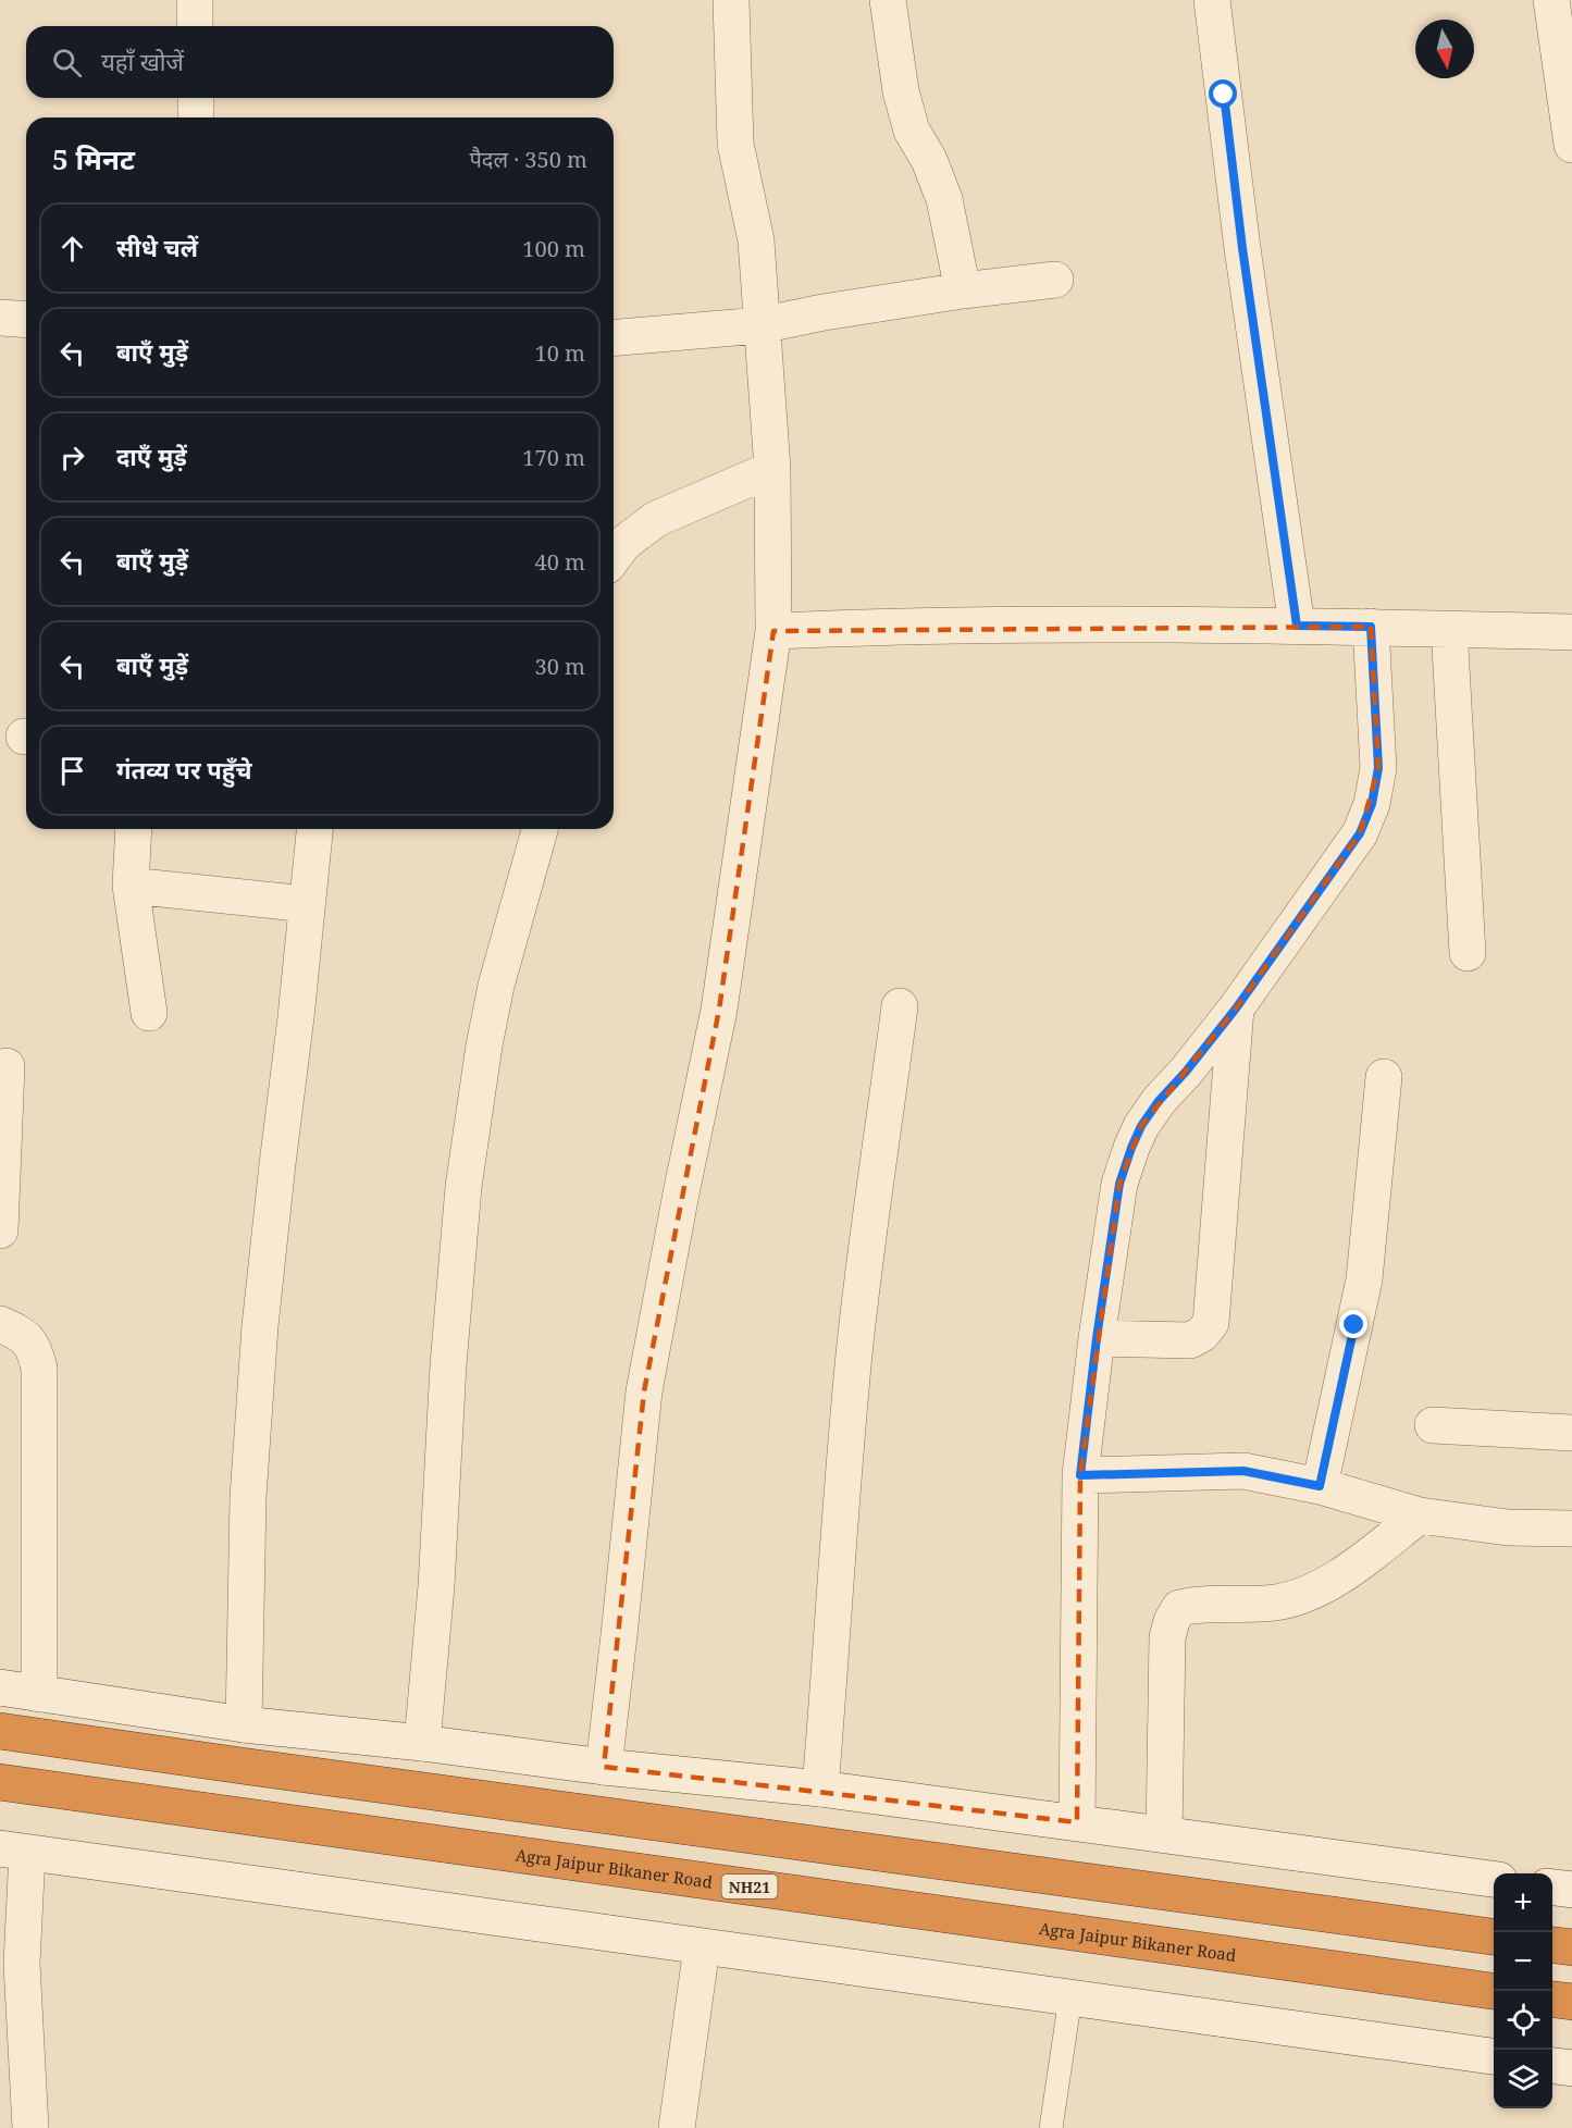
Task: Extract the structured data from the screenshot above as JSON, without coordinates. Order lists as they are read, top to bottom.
{
  "streets": {
    "highway": ["Agra Jaipur Bikaner Road", "NH21"]
  },
  "north": "bottom",
  "page": {
    "search": "यहाँ खोजें",
    "heading": ["5 मिनट", "पैदल · 350 m"],
    "list": [
      ["सीधे चलें", "100 m"],
      ["बाएँ मुड़ें", "10 m"],
      ["दाएँ मुड़ें", "170 m"],
      ["बाएँ मुड़ें", "40 m"],
      ["बाएँ मुड़ें", "30 m"],
      "गंतव्य पर पहुँचे"
    ],
    "map_buttons": ["+", "−"]
  }
}
